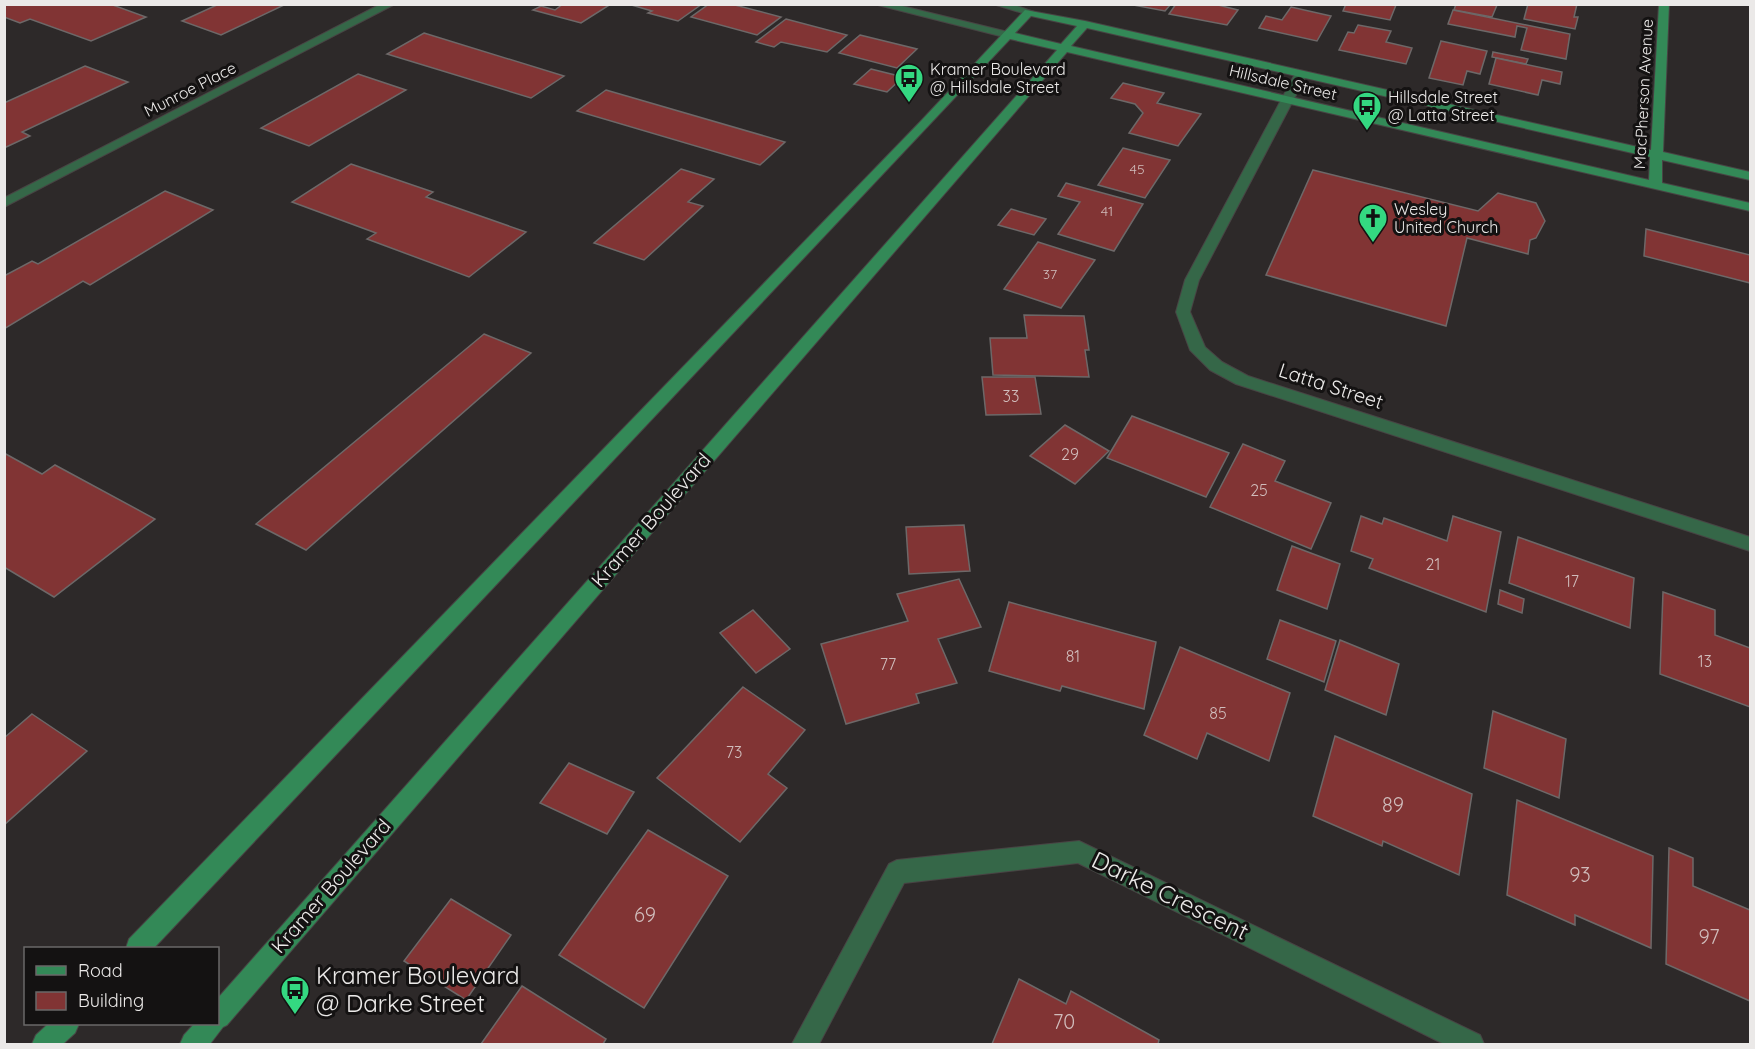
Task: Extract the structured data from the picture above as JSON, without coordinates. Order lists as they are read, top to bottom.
{
  "streets": {
    "street": [
      "Hillsdale Street",
      "Munroe Place",
      "MacPherson Avenue",
      "Latta Street",
      "Kramer Boulevard",
      "Darke Crescent"
    ]
  },
  "crossings": [
    ["Hillsdale Street", "MacPherson Avenue"],
    ["Hillsdale Street", "Latta Street"],
    ["Hillsdale Street", "Kramer Boulevard"]
  ],
  "places": {
    "bus stop": ["Kramer Boulevard @ Hillsdale Street", "Hillsdale Street @ Latta Street", "Kramer Boulevard @ Darke Street"],
    "church": ["Wesley United Church"]
  },
  "house_numbers": [
    "45",
    "41",
    "37",
    "33",
    "29",
    "25",
    "21",
    "17",
    "81",
    "13",
    "77",
    "85",
    "73",
    "89",
    "93",
    "69",
    "97",
    "70"
  ],
  "legend": ["Road", "Building"]
}
